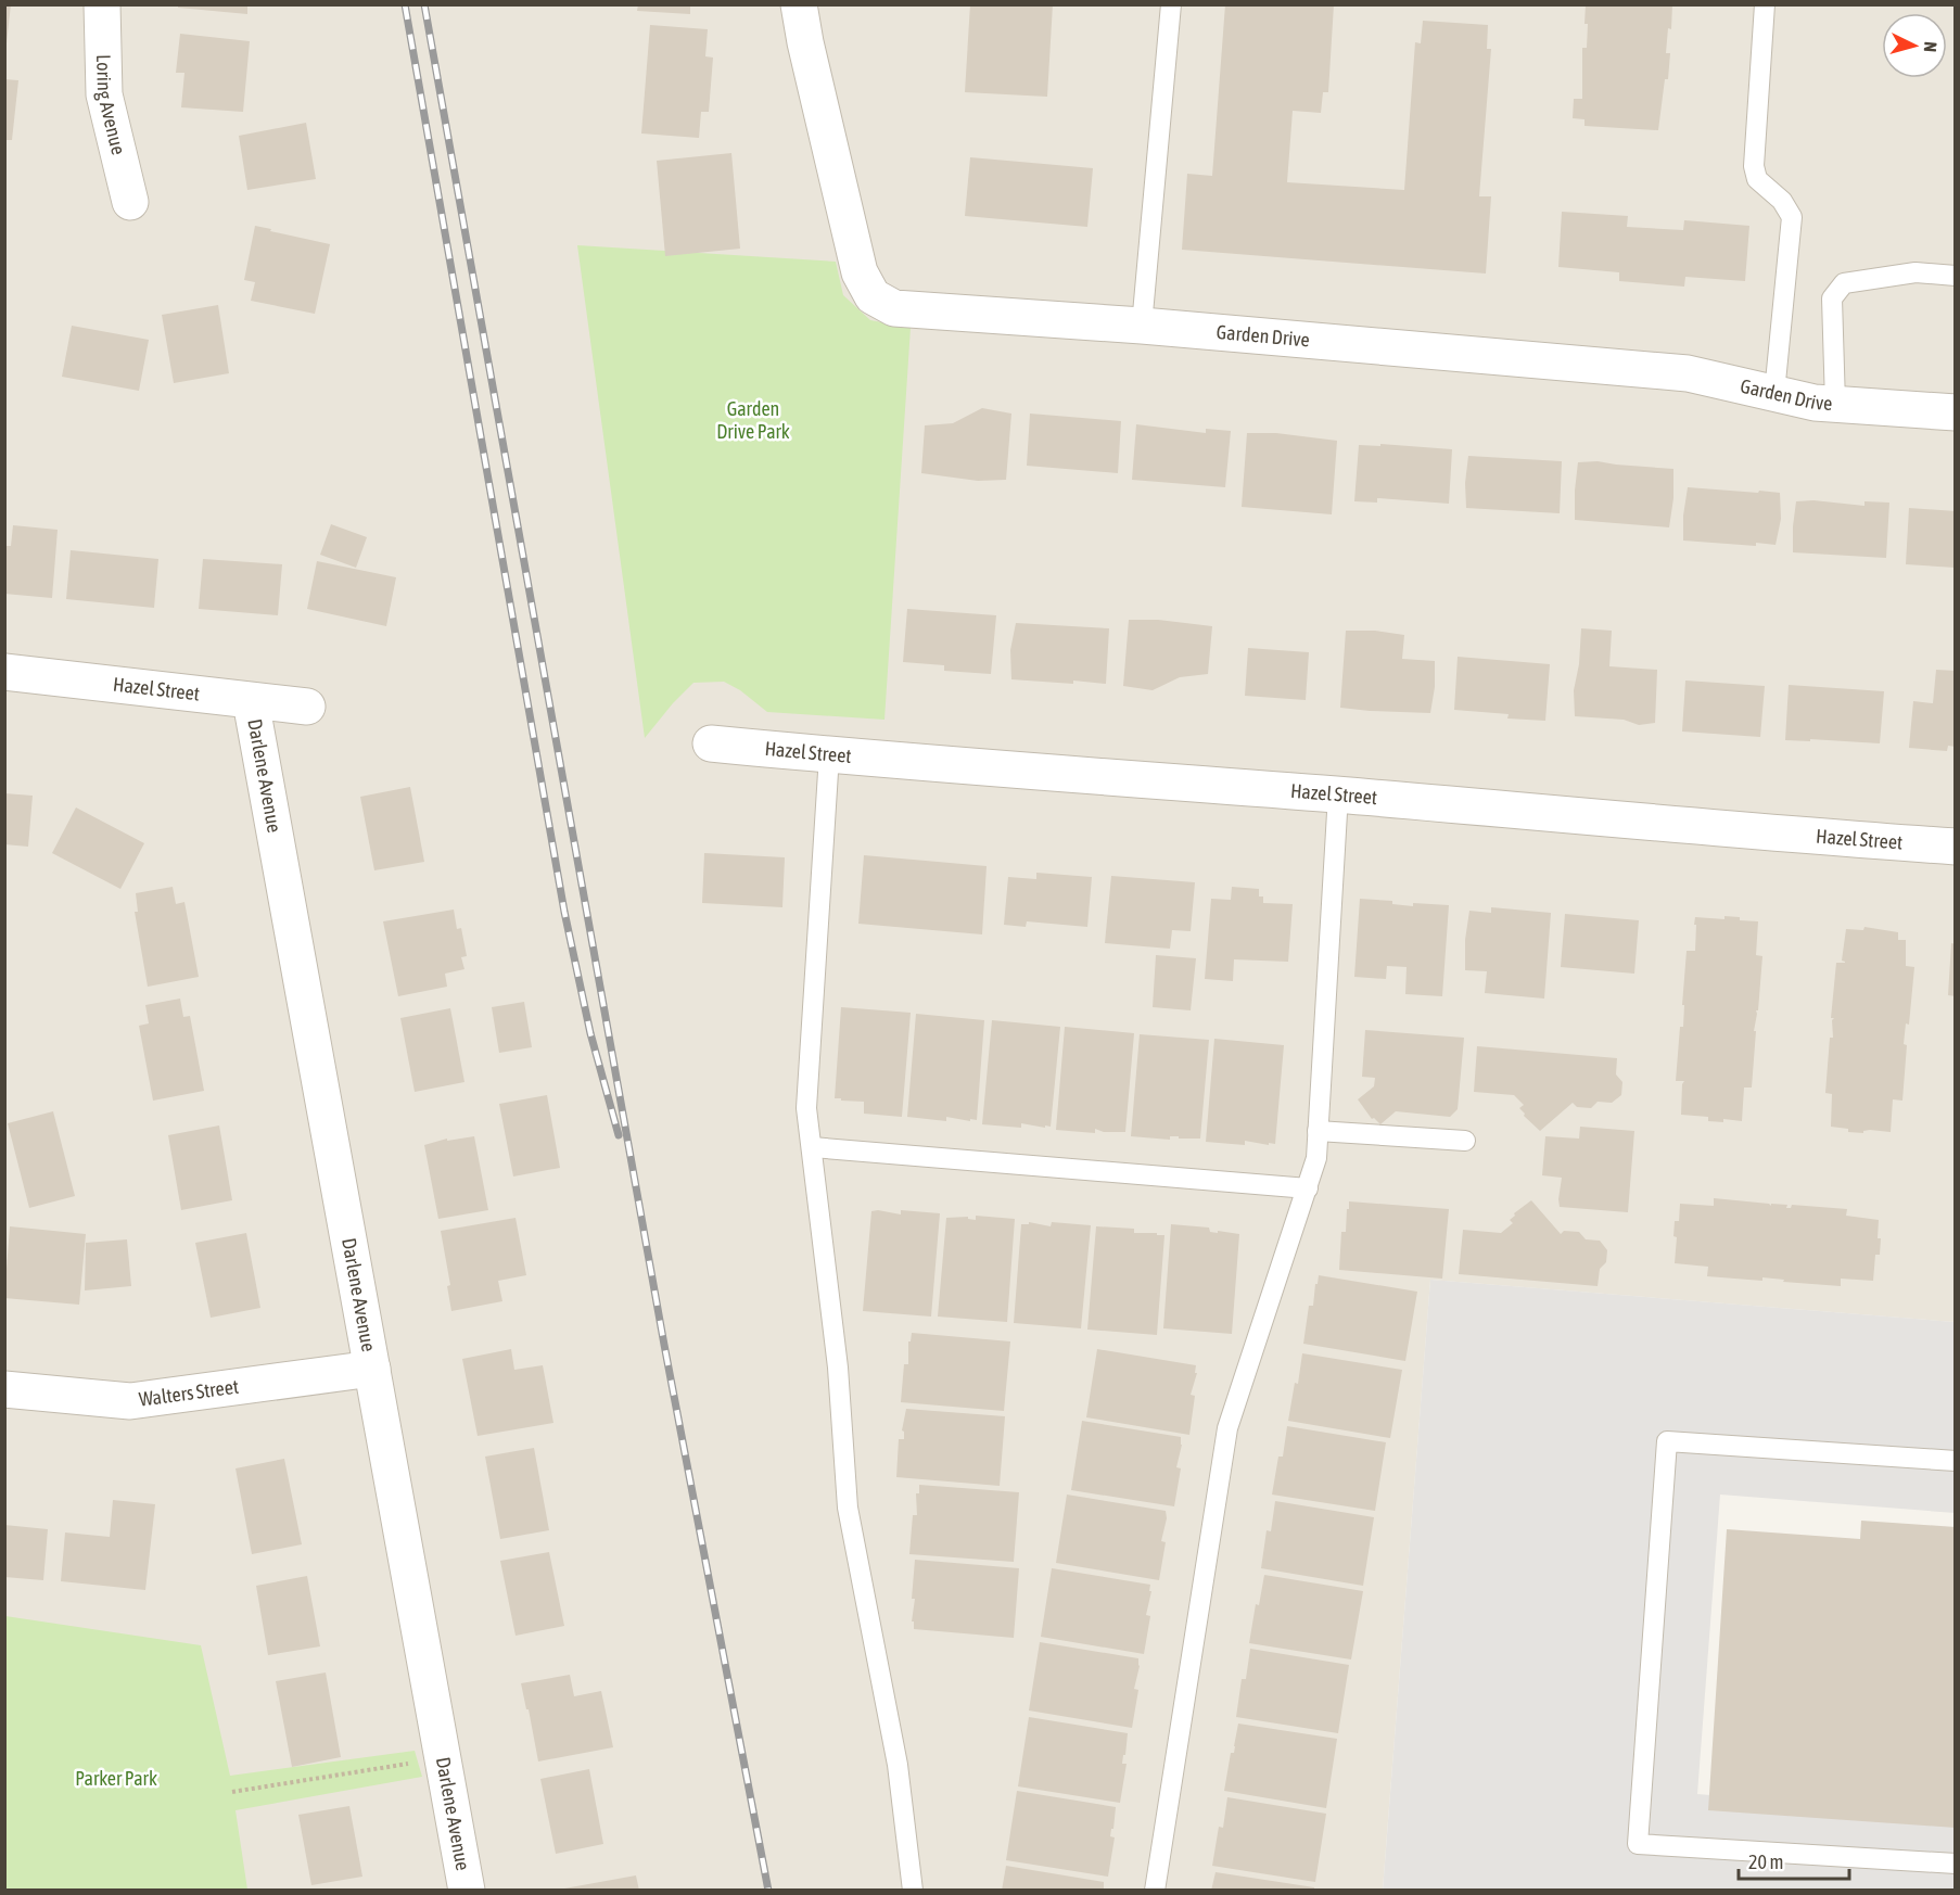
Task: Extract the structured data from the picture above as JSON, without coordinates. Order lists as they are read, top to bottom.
{
  "streets": {
    "street": [
      "Loring Avenue",
      "Garden Drive",
      "Hazel Street",
      "Darlene Avenue",
      "Walters Street"
    ]
  },
  "crossings": [
    ["Hazel Street", "Darlene Avenue"],
    ["Darlene Avenue", "Walters Street"]
  ],
  "parks": ["Garden Drive Park", "Parker Park"],
  "scale_bar": "20 m",
  "north": "right"
}
